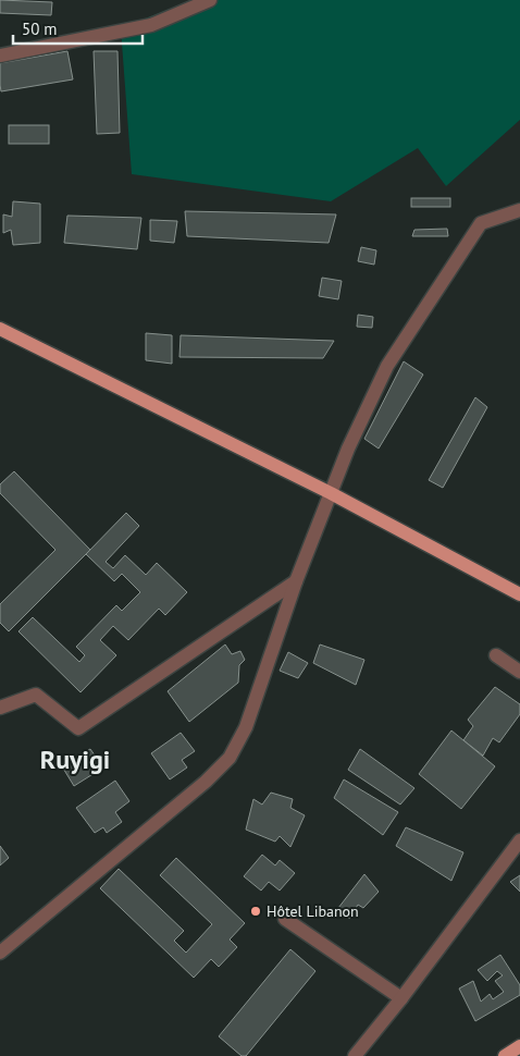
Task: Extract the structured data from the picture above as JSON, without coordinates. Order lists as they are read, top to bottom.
{
  "districts": ["Ruyigi"],
  "places": ["Hôtel Libanon"],
  "scale_bar": "50 m"
}
